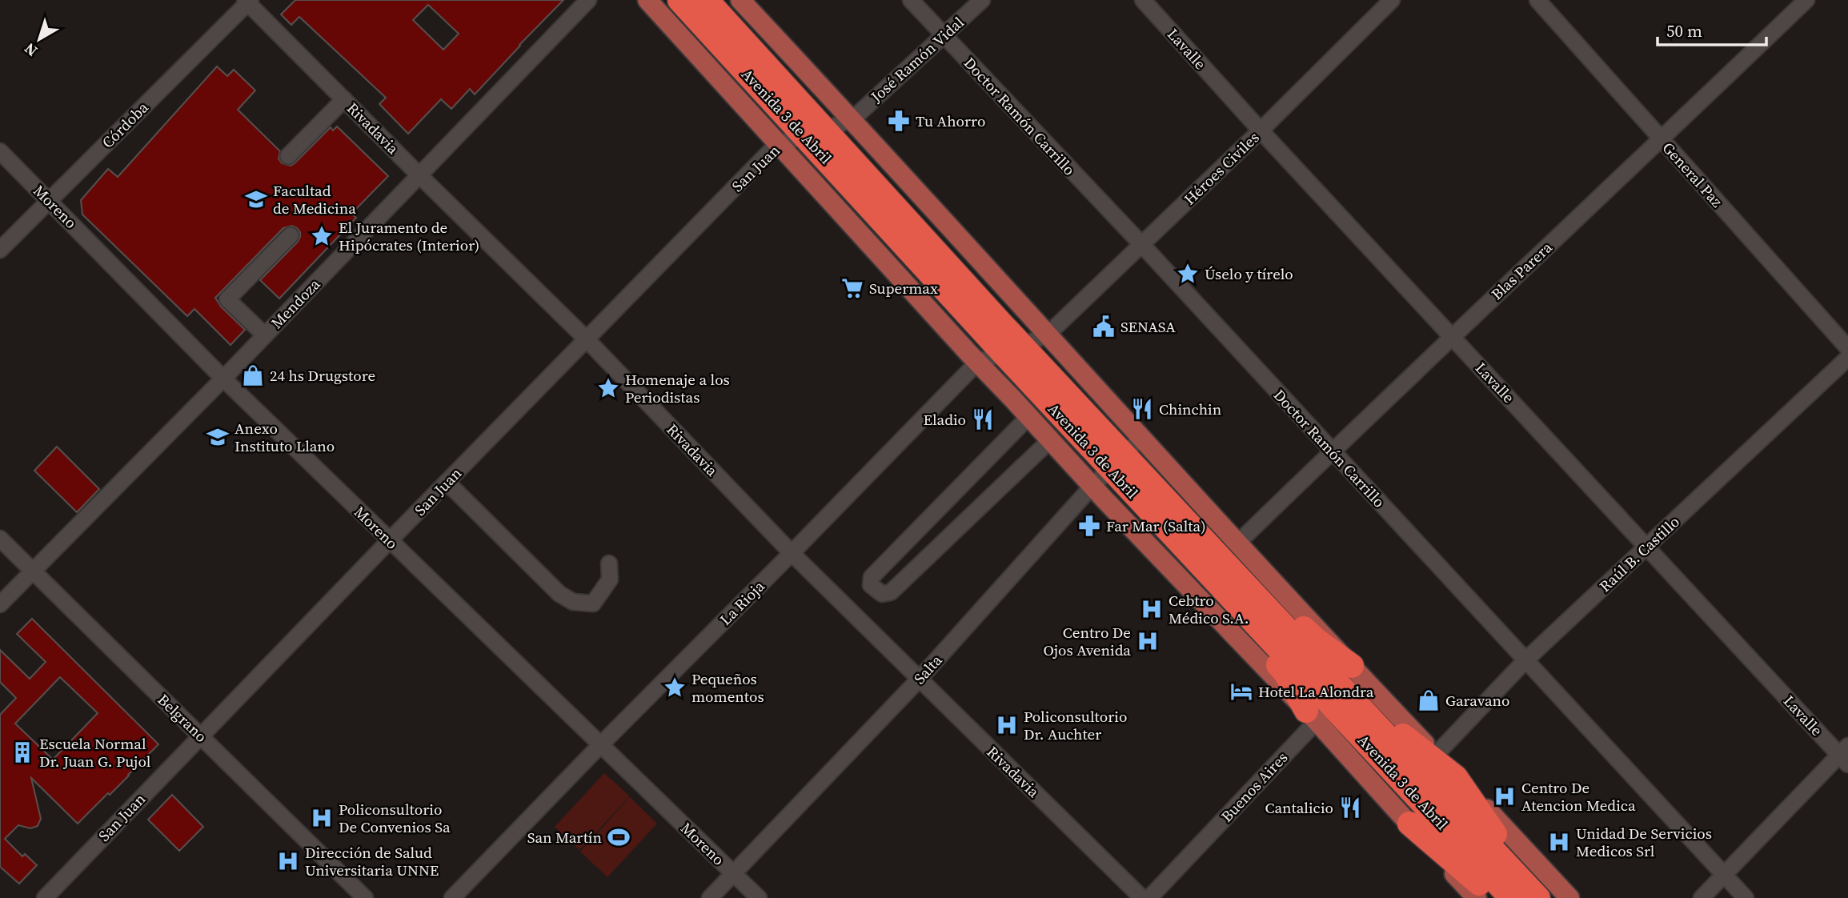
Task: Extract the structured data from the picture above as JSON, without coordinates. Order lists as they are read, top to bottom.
{
  "streets": {
    "highway": ["Avenida 3 de Abril"],
    "street": [
      "Lavalle",
      "José Ramón Vidal",
      "Doctor Ramón Carrillo",
      "Córdoba",
      "Rivadavia",
      "San Juan",
      "Héroes Civiles",
      "General Paz",
      "Moreno",
      "Blas Parera",
      "Mendoza",
      "Raúl B. Castillo",
      "La Rioja",
      "Salta",
      "Belgrano",
      "Buenos Aires"
    ]
  },
  "crossings": [
    ["Lavalle", "Héroes Civiles"],
    ["Lavalle", "Blas Parera"],
    ["Lavalle", "Raúl B. Castillo"],
    ["José Ramón Vidal", "Avenida 3 de Abril"],
    ["José Ramón Vidal", "Doctor Ramón Carrillo"],
    ["José Ramón Vidal", "San Juan"],
    ["Avenida 3 de Abril", "San Juan"],
    ["Avenida 3 de Abril", "Héroes Civiles"],
    ["Avenida 3 de Abril", "Blas Parera"],
    ["Avenida 3 de Abril", "Raúl B. Castillo"],
    ["Avenida 3 de Abril", "La Rioja"],
    ["Avenida 3 de Abril", "Salta"],
    ["Avenida 3 de Abril", "Buenos Aires"],
    ["Doctor Ramón Carrillo", "Héroes Civiles"],
    ["Doctor Ramón Carrillo", "Blas Parera"],
    ["Doctor Ramón Carrillo", "Raúl B. Castillo"],
    ["Córdoba", "Rivadavia"],
    ["Córdoba", "Moreno"],
    ["Rivadavia", "San Juan"],
    ["Rivadavia", "Mendoza"],
    ["Rivadavia", "La Rioja"],
    ["Rivadavia", "Salta"],
    ["San Juan", "Moreno"],
    ["San Juan", "Belgrano"],
    ["Héroes Civiles", "La Rioja"],
    ["General Paz", "Blas Parera"],
    ["Moreno", "Mendoza"],
    ["Moreno", "La Rioja"],
    ["Moreno", "Salta"],
    ["Mendoza", "Belgrano"]
  ],
  "places": {
    "pharmacy": ["Tu Ahorro", "Far Mar (Salta)"],
    "school or university": ["Facultad de Medicina", "Anexo Instituto Llano"],
    "place": [
      "El Juramento de Hipócrates (Interior)",
      "Úselo y tírelo",
      "Homenaje a los Periodistas",
      "Pequeños momentos"
    ],
    "supermarket": ["Supermax"],
    "public building": ["SENASA"],
    "shop": ["24 hs Drugstore", "Garavano"],
    "restaurant": ["Chinchin", "Eladio", "Cantalicio"],
    "hospital": [
      "Cebtro Médico S.A.",
      "Centro De Ojos Avenida",
      "Policonsultorio Dr. Auchter",
      "Centro De Atencion Medica",
      "Policonsultorio De Convenios Sa",
      "Unidad De Servicios Medicos Srl",
      "Dirección de Salud Universitaria UNNE"
    ],
    "hotel": ["Hotel La Alondra"],
    "building": ["Escuela Normal Dr. Juan G. Pujol"],
    "sports": ["San Martín"]
  },
  "scale_bar": "50 m",
  "north": "bottom left"
}
